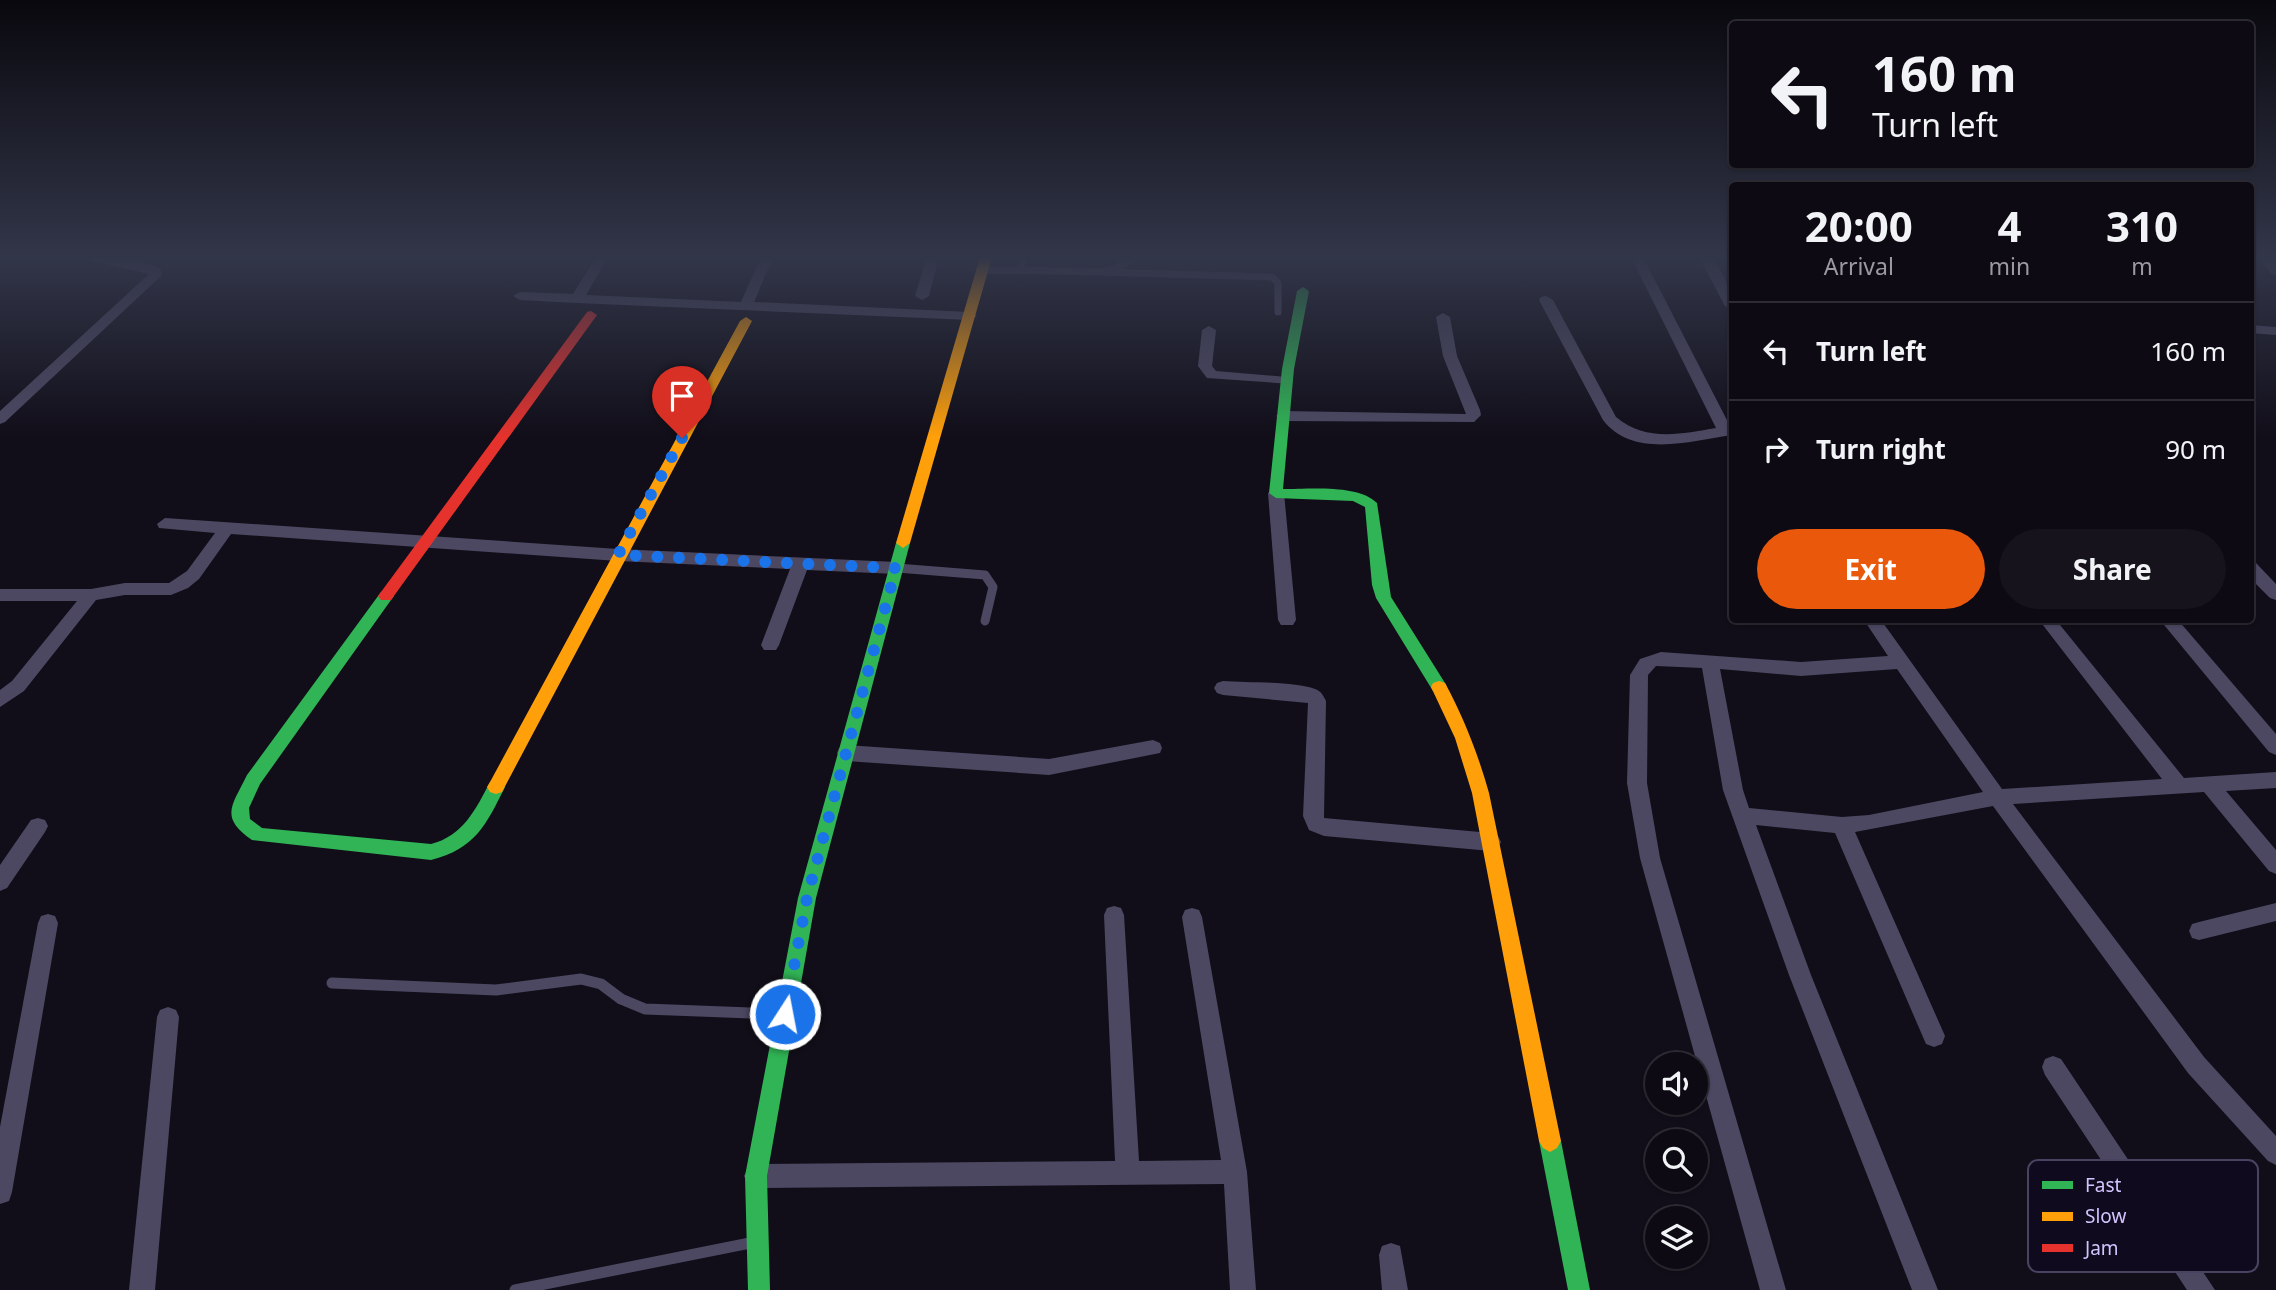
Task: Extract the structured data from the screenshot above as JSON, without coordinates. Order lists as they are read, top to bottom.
{
  "legend": ["Fast", "Slow", "Jam"],
  "page": {
    "turn": ["160 m", "Turn left"],
    "eta": [
      "20:00",
      "Arrival",
      "4",
      "min",
      "310",
      "m"
    ],
    "list": [
      {
        "name": "Turn left",
        "value": "160 m"
      },
      {
        "name": "Turn right",
        "value": "90 m"
      }
    ],
    "buttons": ["Exit", "Share"]
  }
}
